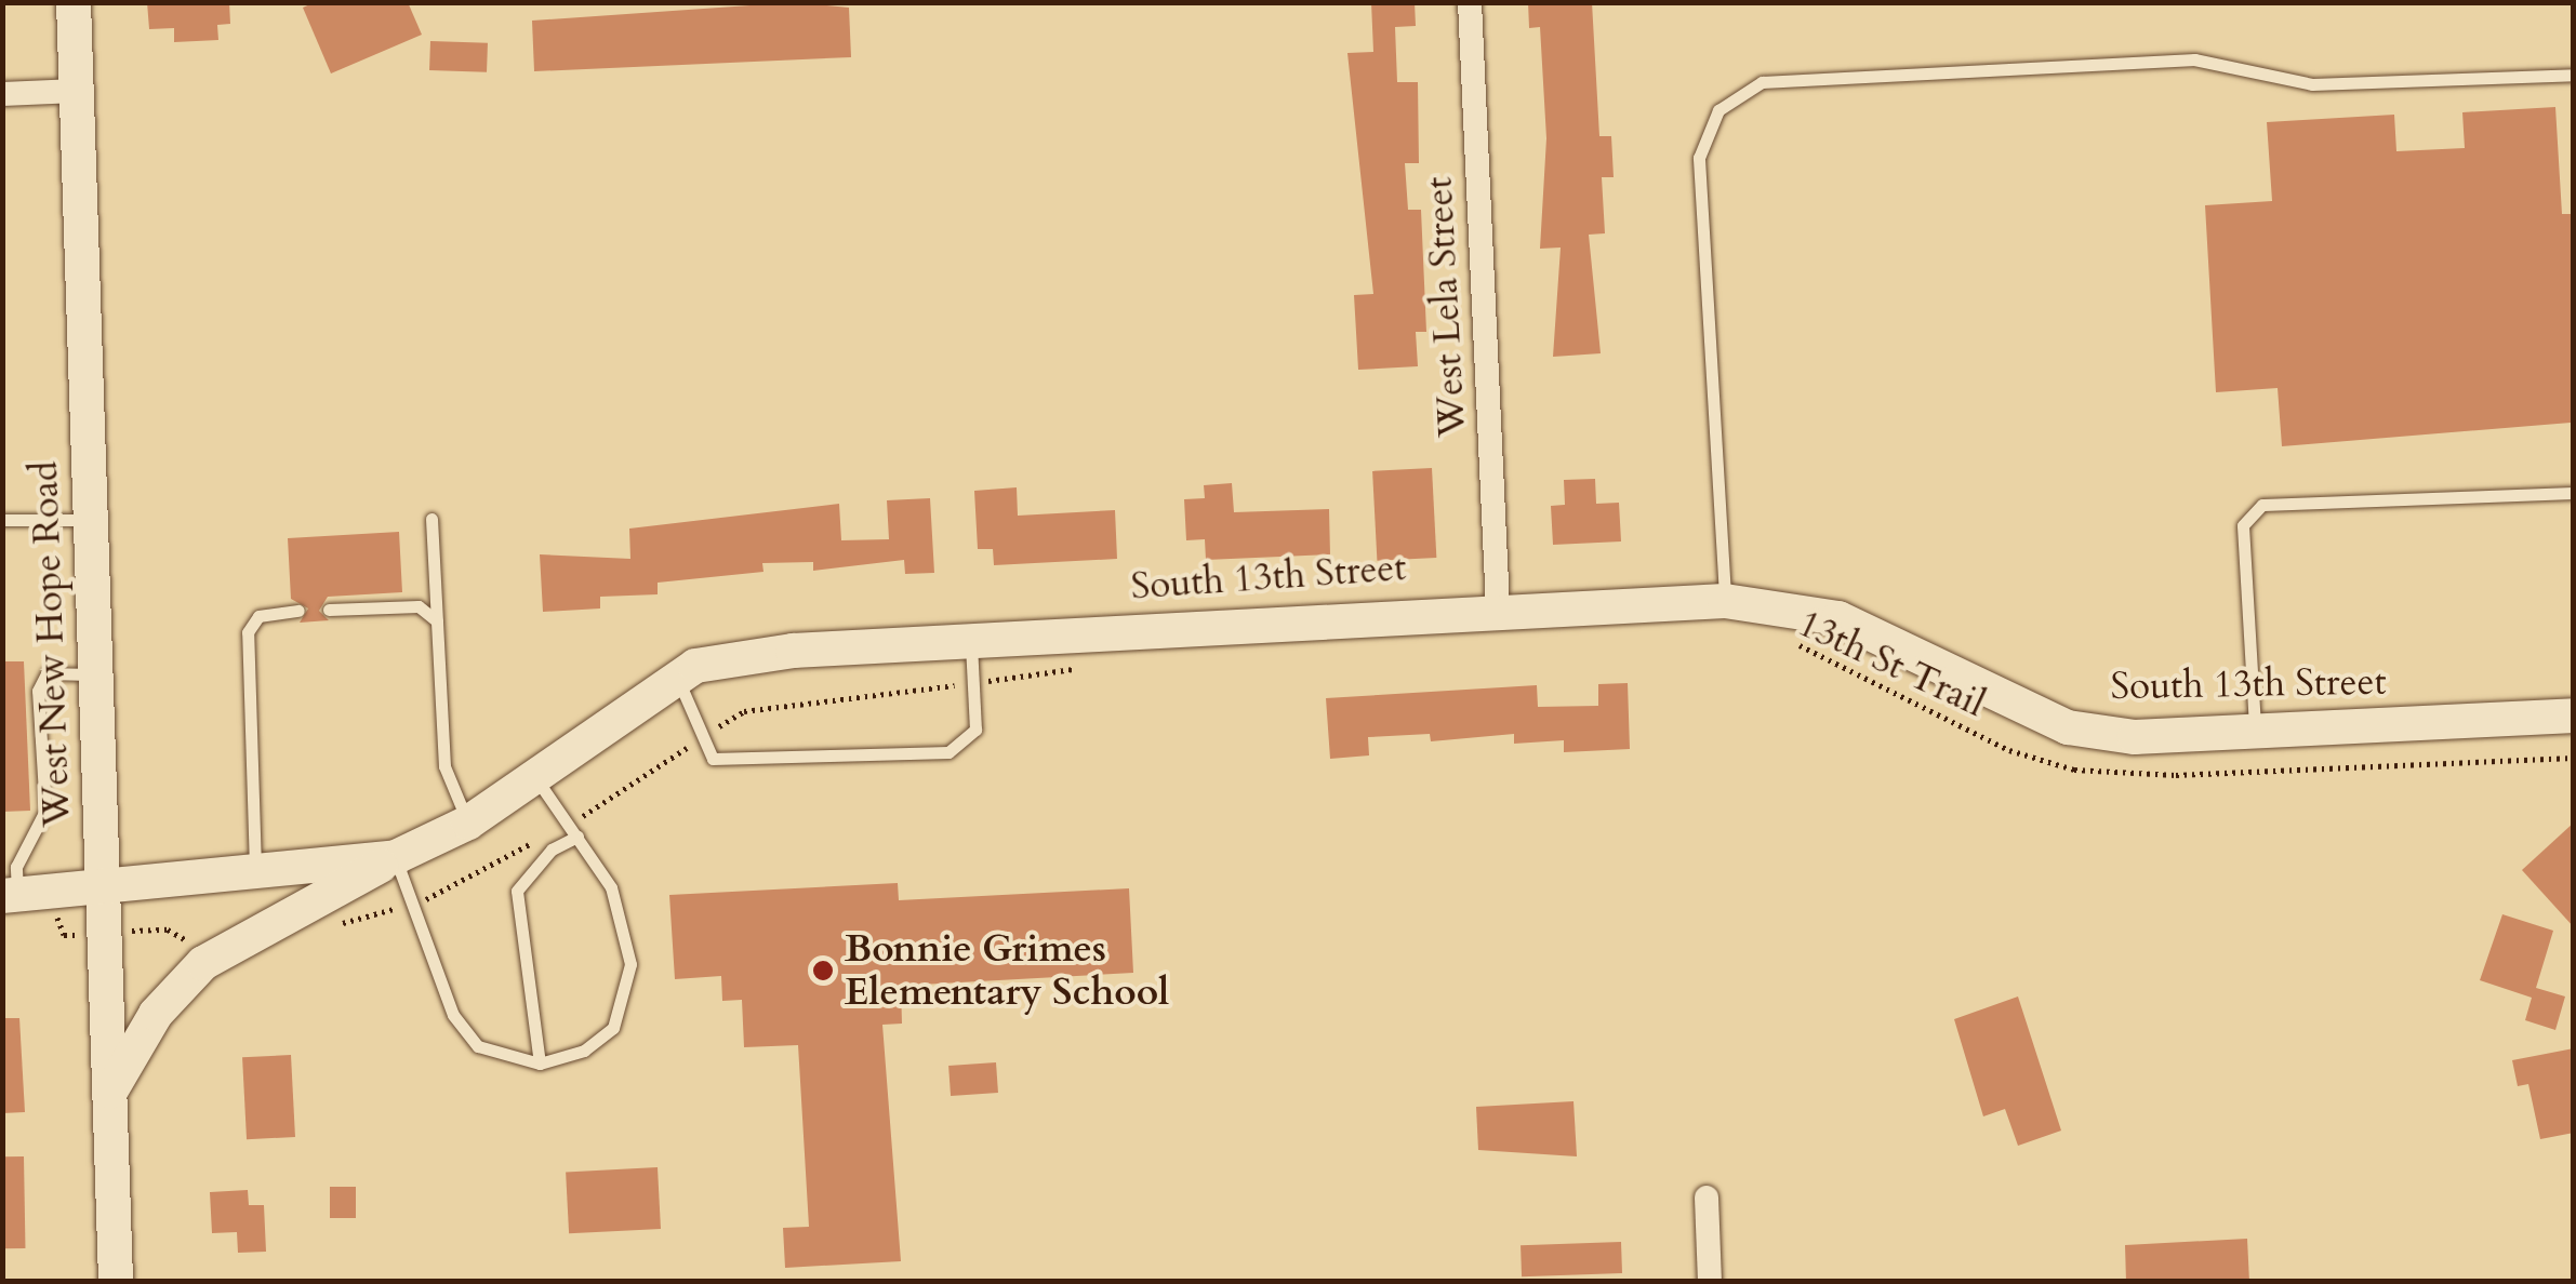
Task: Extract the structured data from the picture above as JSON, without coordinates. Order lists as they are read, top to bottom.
{
  "streets": {
    "street": ["West Lela Street", "South 13th Street", "West New Hope Road"],
    "path": ["13th St Trail"]
  },
  "crossings": [
    ["West Lela Street", "South 13th Street"],
    ["South 13th Street", "West New Hope Road"]
  ],
  "places": ["Bonnie Grimes Elementary School"]
}
